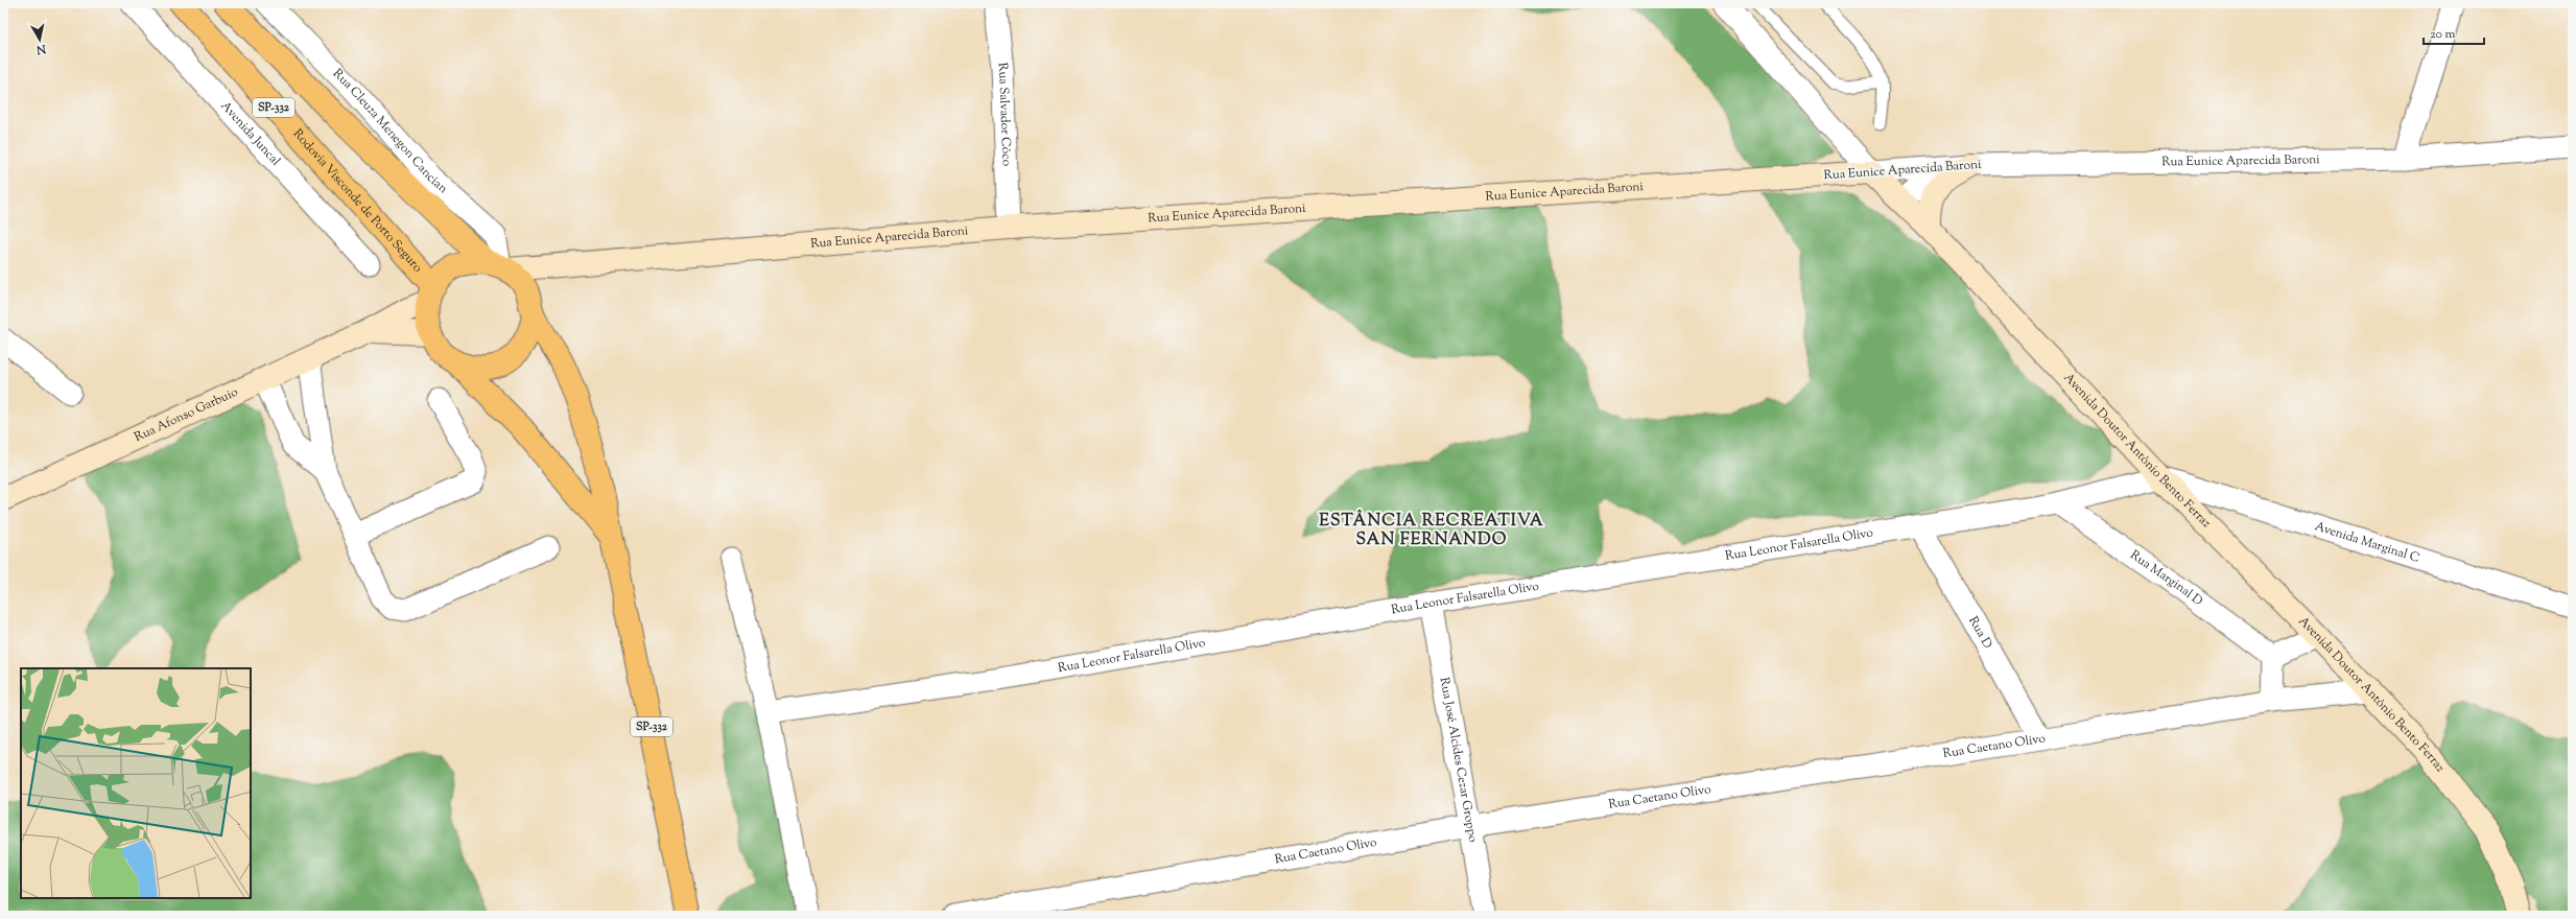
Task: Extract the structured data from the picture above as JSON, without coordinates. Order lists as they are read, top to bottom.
{
  "streets": {
    "main road": [
      "SP-332",
      "Rua Eunice Aparecida Baroni",
      "Rodovia Visconde de Porto Seguro",
      "Rua Afonso Garbuio",
      "Avenida Doutor Antônio Bento Ferraz"
    ],
    "street": [
      "Rua Salvador Côco",
      "Rua Cleuza Menegon Cancian",
      "Avenida Juncal",
      "Avenida Marginal C",
      "Rua Leonor Falsarella Olivo",
      "Rua Marginal D",
      "Rua D",
      "Rua Caetano Olivo",
      "Rua José Alcides Cezar Groppo"
    ]
  },
  "crossings": [
    ["SP-332", "Rua Cleuza Menegon Cancian"],
    ["SP-332", "Rua Eunice Aparecida Baroni"],
    ["SP-332", "Rodovia Visconde de Porto Seguro"],
    ["SP-332", "Rua Afonso Garbuio"],
    ["Rua Salvador Côco", "Rua Eunice Aparecida Baroni"],
    ["Rua Cleuza Menegon Cancian", "Rua Eunice Aparecida Baroni"],
    ["Rua Cleuza Menegon Cancian", "Rodovia Visconde de Porto Seguro"],
    ["Rua Cleuza Menegon Cancian", "Rua Afonso Garbuio"],
    ["Rua Eunice Aparecida Baroni", "Rodovia Visconde de Porto Seguro"],
    ["Rua Eunice Aparecida Baroni", "Rua Afonso Garbuio"],
    ["Rua Eunice Aparecida Baroni", "Avenida Doutor Antônio Bento Ferraz"],
    ["Rodovia Visconde de Porto Seguro", "Rua Afonso Garbuio"],
    ["Avenida Doutor Antônio Bento Ferraz", "Avenida Marginal C"],
    ["Avenida Doutor Antônio Bento Ferraz", "Rua Leonor Falsarella Olivo"],
    ["Avenida Doutor Antônio Bento Ferraz", "Rua Caetano Olivo"],
    ["Avenida Marginal C", "Rua Leonor Falsarella Olivo"],
    ["Rua Leonor Falsarella Olivo", "Rua Marginal D"],
    ["Rua Leonor Falsarella Olivo", "Rua D"],
    ["Rua Leonor Falsarella Olivo", "Rua José Alcides Cezar Groppo"],
    ["Rua D", "Rua Caetano Olivo"],
    ["Rua Caetano Olivo", "Rua José Alcides Cezar Groppo"]
  ],
  "districts": ["ESTÂNCIA RECREATIVA SAN FERNANDO"],
  "scale_bar": "20 m",
  "north": "bottom"
}
